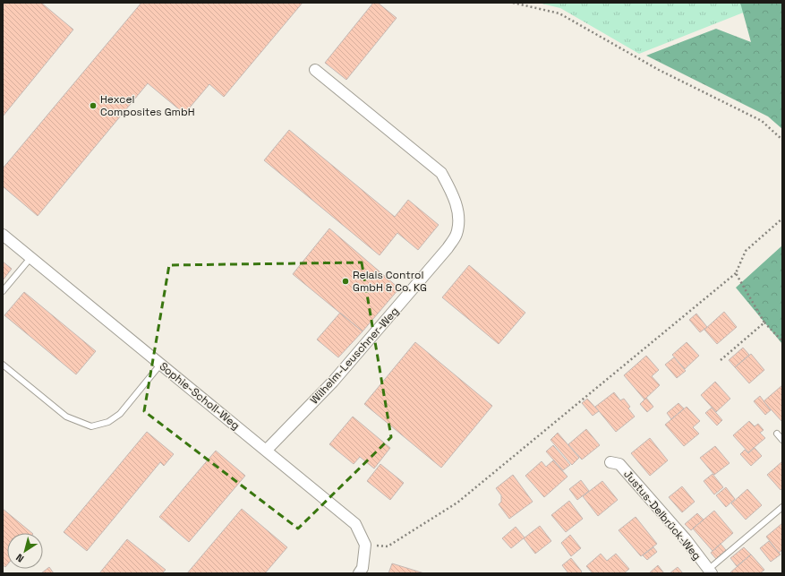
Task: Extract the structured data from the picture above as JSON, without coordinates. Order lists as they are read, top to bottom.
{
  "streets": {
    "street": ["Wilhelm-Leuschner-Weg", "Sophie-Scholl-Weg", "Justus-Delbrück-Weg"]
  },
  "crossings": [
    ["Wilhelm-Leuschner-Weg", "Sophie-Scholl-Weg"]
  ],
  "places": ["Hexcel Composites GmbH", "Relais Control GmbH & Co. KG"],
  "north": "bottom left"
}
